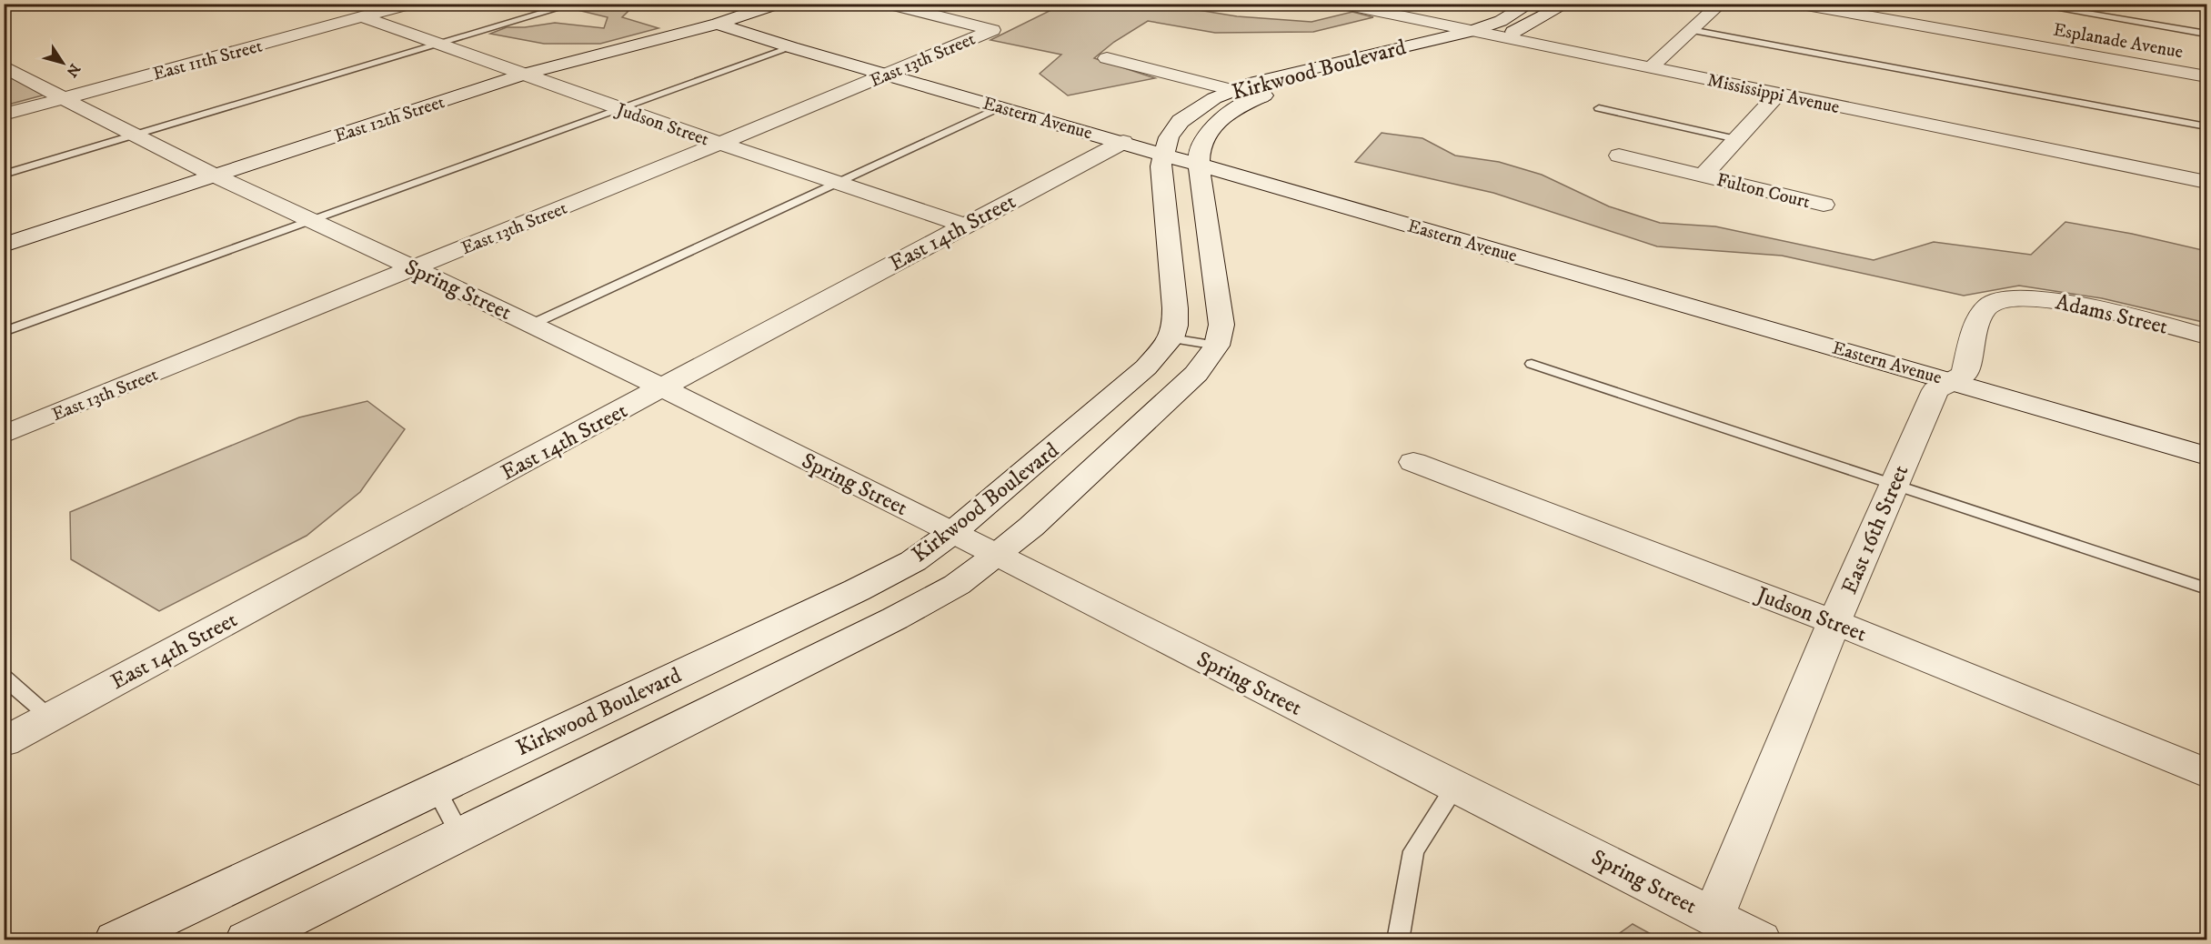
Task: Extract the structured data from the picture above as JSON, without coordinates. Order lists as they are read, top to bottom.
{
  "streets": {
    "street": [
      "Esplanade Avenue",
      "East 11th Street",
      "East 13th Street",
      "Kirkwood Boulevard",
      "Mississippi Avenue",
      "Eastern Avenue",
      "East 12th Street",
      "Judson Street",
      "Fulton Court",
      "East 14th Street",
      "Spring Street",
      "Adams Street",
      "East 16th Street"
    ]
  },
  "crossings": [
    ["East 11th Street", "Judson Street"],
    ["East 11th Street", "Spring Street"],
    ["East 13th Street", "Eastern Avenue"],
    ["East 13th Street", "Judson Street"],
    ["East 13th Street", "Spring Street"],
    ["Kirkwood Boulevard", "Mississippi Avenue"],
    ["Kirkwood Boulevard", "Eastern Avenue"],
    ["Kirkwood Boulevard", "Spring Street"],
    ["Mississippi Avenue", "Fulton Court"],
    ["Eastern Avenue", "East 12th Street"],
    ["Eastern Avenue", "East 14th Street"],
    ["Eastern Avenue", "East 16th Street"],
    ["East 12th Street", "Judson Street"],
    ["East 12th Street", "Spring Street"],
    ["Judson Street", "East 14th Street"],
    ["Judson Street", "East 16th Street"],
    ["East 14th Street", "Spring Street"],
    ["Spring Street", "East 16th Street"],
    ["Adams Street", "East 16th Street"]
  ],
  "north": "bottom right"
}
